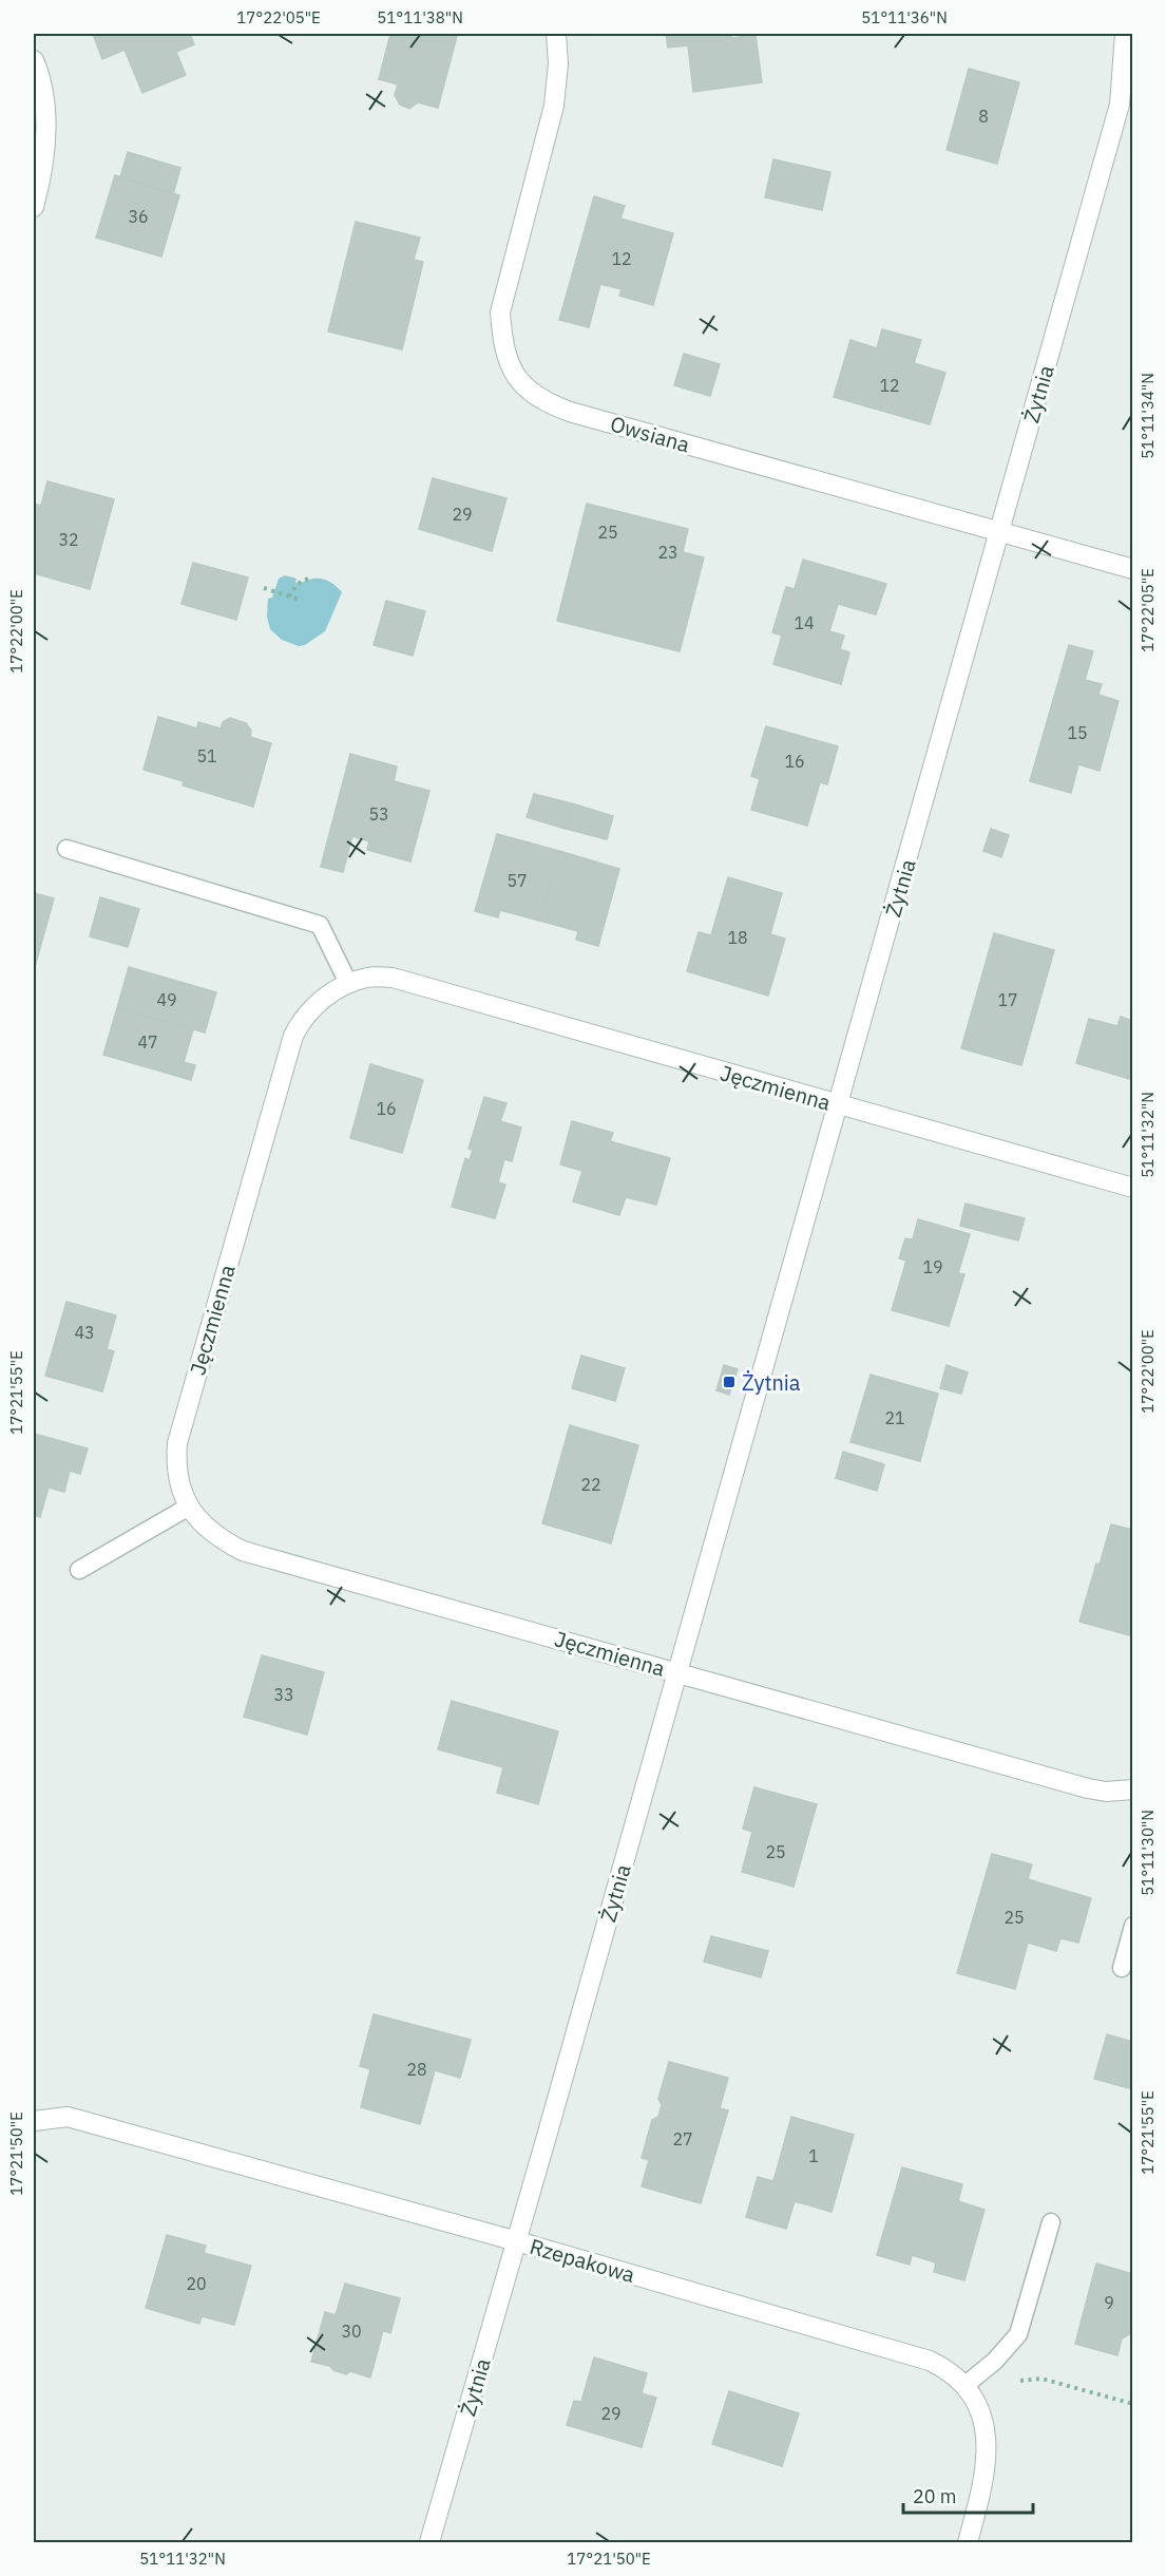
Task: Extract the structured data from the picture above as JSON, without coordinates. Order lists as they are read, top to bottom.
{
  "streets": {
    "street": [
      "Żytnia",
      "Owsiana",
      "Jęczmienna",
      "Rzepakowa"
    ]
  },
  "crossings": [
    ["Żytnia", "Owsiana"],
    ["Żytnia", "Jęczmienna"],
    ["Żytnia", "Rzepakowa"]
  ],
  "places": {
    "transit": ["Żytnia"]
  },
  "house_numbers": [
    "8",
    "36",
    "12",
    "12",
    "29",
    "25",
    "32",
    "23",
    "14",
    "15",
    "51",
    "16",
    "53",
    "57",
    "18",
    "49",
    "17",
    "47",
    "16",
    "19",
    "43",
    "21",
    "22",
    "33",
    "25",
    "25",
    "28",
    "27",
    "1",
    "20",
    "9",
    "30",
    "29"
  ],
  "scale_bar": "20 m",
  "coordinates": [
    "17°22'05\"E",
    "51°11'38\"N",
    "51°11'36\"N",
    "51°11'34\"N",
    "17°22'00\"E",
    "51°11'32\"N",
    "17°21'55\"E",
    "51°11'30\"N",
    "17°21'50\"E"
  ]
}
